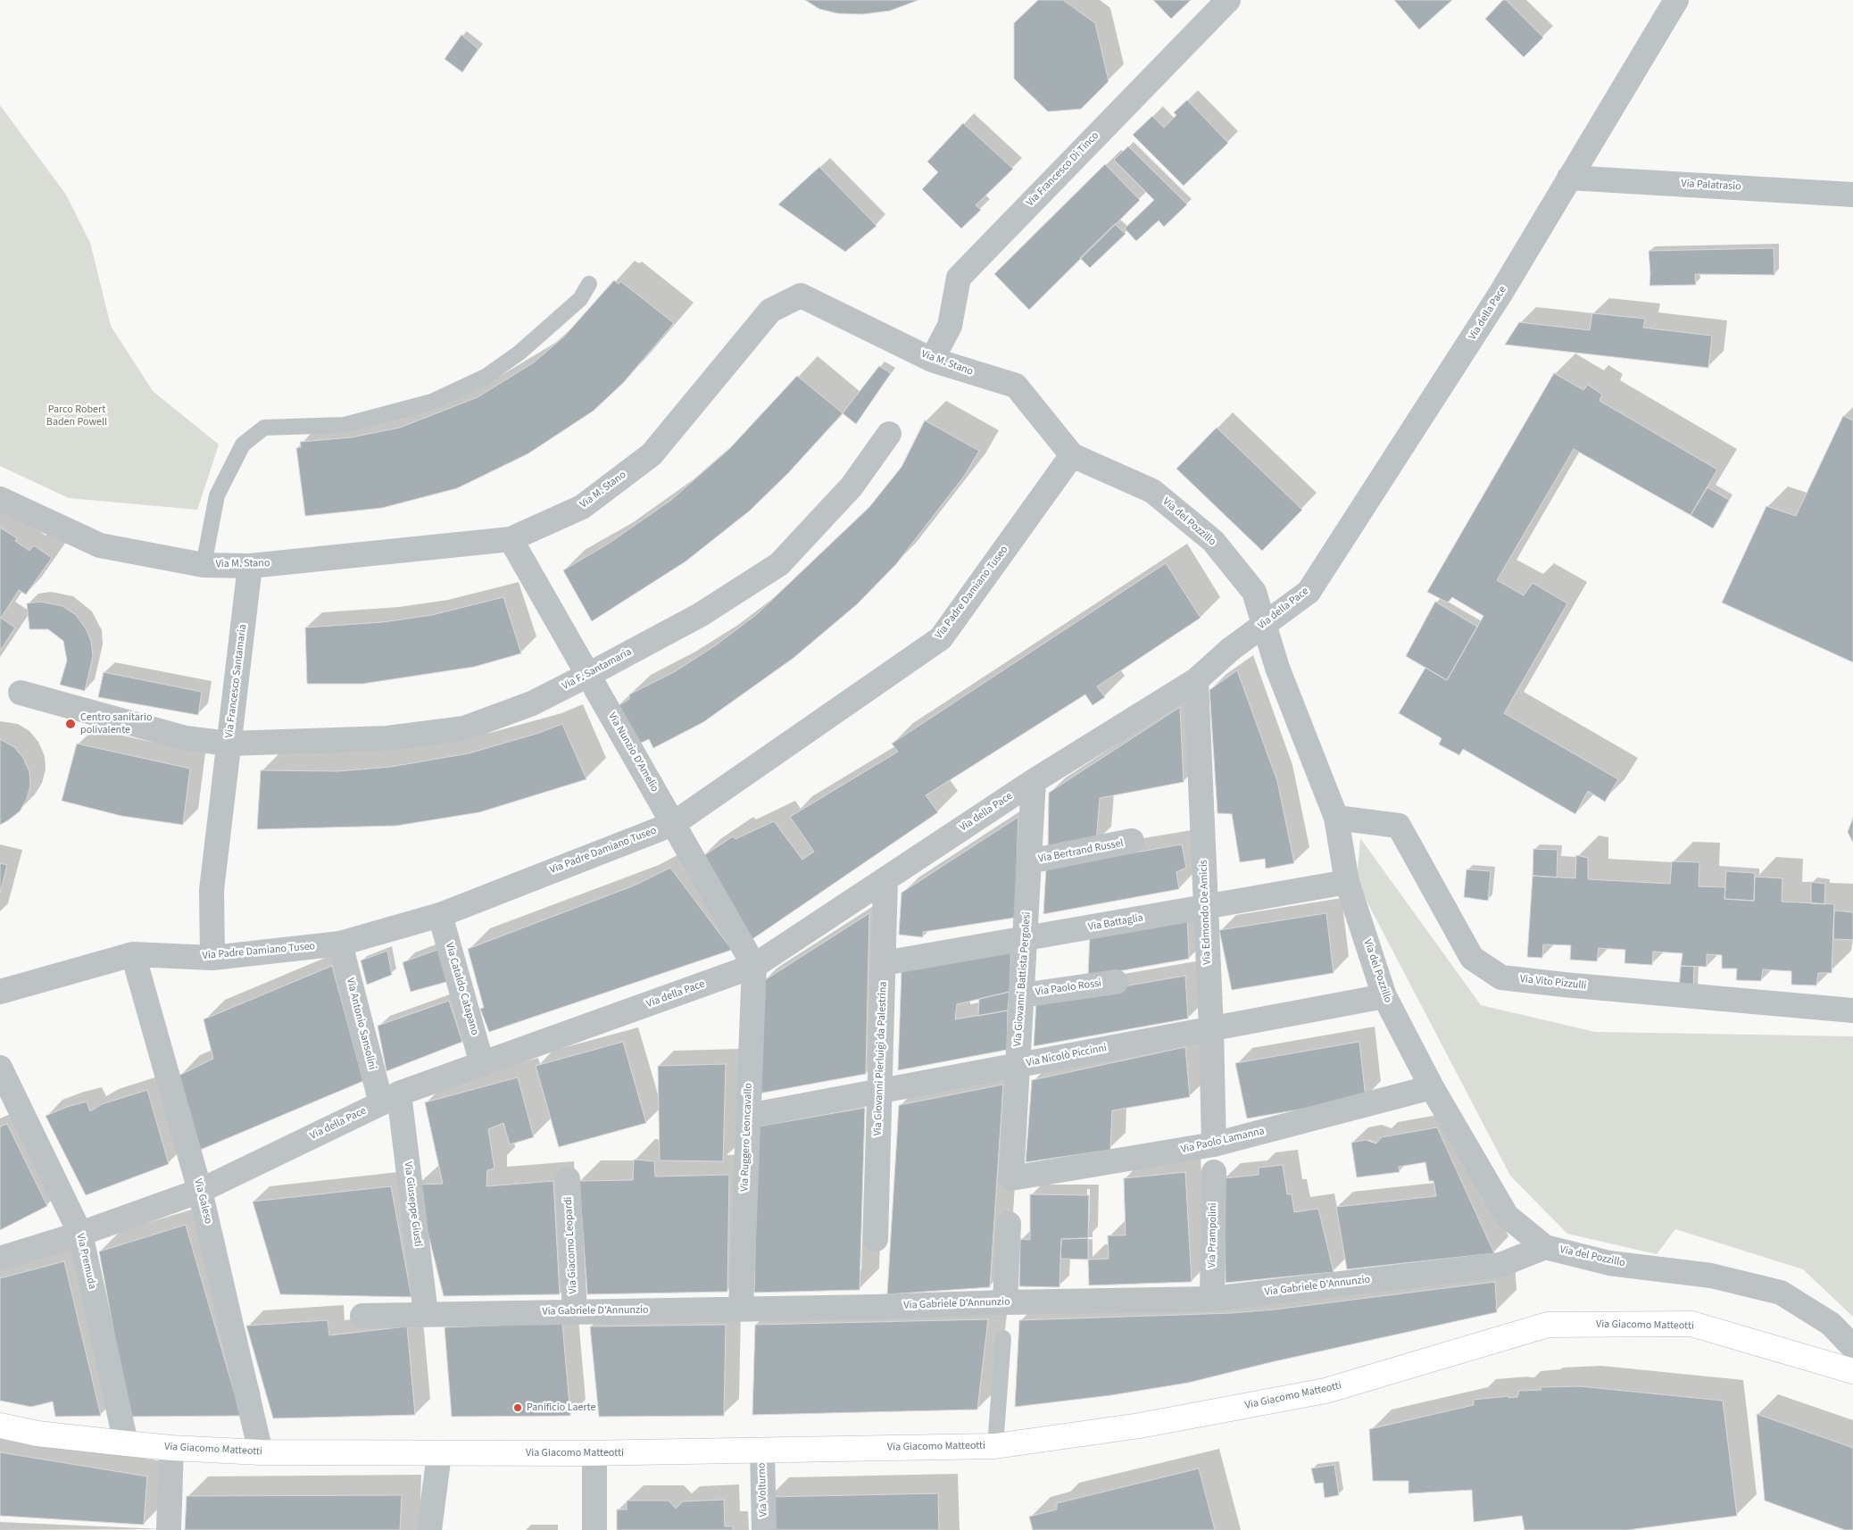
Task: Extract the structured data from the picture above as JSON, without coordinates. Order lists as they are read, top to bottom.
{
  "streets": {
    "street": [
      "Via Francesco Di Tinco",
      "Via Palatrasio",
      "Via della Pace",
      "Via M. Stano",
      "Via del Pozzillo",
      "Via Padre Damiano Tuseo",
      "Via F. Santamaria",
      "Via Francesco Santamaria",
      "Via Nunzio D'Amelio",
      "Via Bertrand Russel",
      "Via Edmondo De Amicis",
      "Via Battaglia",
      "Via Giovanni Battista Pergolesi",
      "Via Vito Pizzulli",
      "Via Paolo Rossi",
      "Via Cataldo Catapano",
      "Via Antonio Sansolini",
      "Via Nicolò Piccinni",
      "Via Giovanni Pierluigi da Palestrina",
      "Via Ruggero Leoncavallo",
      "Via Paolo Lamanna",
      "Via Galeso",
      "Via Giuseppe Giusti",
      "Via Prampolini",
      "Via Giacomo Leopardi",
      "Via Premuda",
      "Via Gabriele D'Annunzio",
      "Via Giacomo Matteotti",
      "Via Volturno"
    ]
  },
  "crossings": [
    ["Via Francesco Di Tinco", "Via M. Stano"],
    ["Via Palatrasio", "Via della Pace"],
    ["Via della Pace", "Via Nunzio D'Amelio"],
    ["Via della Pace", "Via Edmondo De Amicis"],
    ["Via della Pace", "Via Giovanni Battista Pergolesi"],
    ["Via della Pace", "Via Cataldo Catapano"],
    ["Via della Pace", "Via Antonio Sansolini"],
    ["Via della Pace", "Via Giovanni Pierluigi da Palestrina"],
    ["Via della Pace", "Via Ruggero Leoncavallo"],
    ["Via della Pace", "Via Galeso"],
    ["Via della Pace", "Via Giuseppe Giusti"],
    ["Via della Pace", "Via Premuda"],
    ["Via M. Stano", "Via del Pozzillo"],
    ["Via M. Stano", "Via Padre Damiano Tuseo"],
    ["Via M. Stano", "Via Francesco Santamaria"],
    ["Via M. Stano", "Via Nunzio D'Amelio"],
    ["Via del Pozzillo", "Via Padre Damiano Tuseo"],
    ["Via del Pozzillo", "Via Battaglia"],
    ["Via del Pozzillo", "Via Vito Pizzulli"],
    ["Via del Pozzillo", "Via Nicolò Piccinni"],
    ["Via del Pozzillo", "Via Paolo Lamanna"],
    ["Via del Pozzillo", "Via Gabriele D'Annunzio"],
    ["Via Padre Damiano Tuseo", "Via Nunzio D'Amelio"],
    ["Via Padre Damiano Tuseo", "Via Cataldo Catapano"],
    ["Via Padre Damiano Tuseo", "Via Antonio Sansolini"],
    ["Via Padre Damiano Tuseo", "Via Galeso"],
    ["Via F. Santamaria", "Via Francesco Santamaria"],
    ["Via F. Santamaria", "Via Nunzio D'Amelio"],
    ["Via Nunzio D'Amelio", "Via Ruggero Leoncavallo"],
    ["Via Bertrand Russel", "Via Giovanni Battista Pergolesi"],
    ["Via Edmondo De Amicis", "Via Battaglia"],
    ["Via Edmondo De Amicis", "Via Nicolò Piccinni"],
    ["Via Edmondo De Amicis", "Via Paolo Lamanna"],
    ["Via Battaglia", "Via Giovanni Battista Pergolesi"],
    ["Via Battaglia", "Via Giovanni Pierluigi da Palestrina"],
    ["Via Giovanni Battista Pergolesi", "Via Paolo Rossi"],
    ["Via Giovanni Battista Pergolesi", "Via Nicolò Piccinni"],
    ["Via Giovanni Battista Pergolesi", "Via Paolo Lamanna"],
    ["Via Antonio Sansolini", "Via Giuseppe Giusti"],
    ["Via Nicolò Piccinni", "Via Giovanni Pierluigi da Palestrina"],
    ["Via Nicolò Piccinni", "Via Ruggero Leoncavallo"],
    ["Via Ruggero Leoncavallo", "Via Gabriele D'Annunzio"],
    ["Via Galeso", "Via Giacomo Matteotti"],
    ["Via Giuseppe Giusti", "Via Gabriele D'Annunzio"],
    ["Via Prampolini", "Via Gabriele D'Annunzio"],
    ["Via Giacomo Leopardi", "Via Gabriele D'Annunzio"],
    ["Via Premuda", "Via Giacomo Matteotti"],
    ["Via Giacomo Matteotti", "Via Volturno"]
  ],
  "parks": ["Parco Robert Baden Powell"],
  "places": ["Centro sanitario polivalente", "Panificio Laerte"]
}
